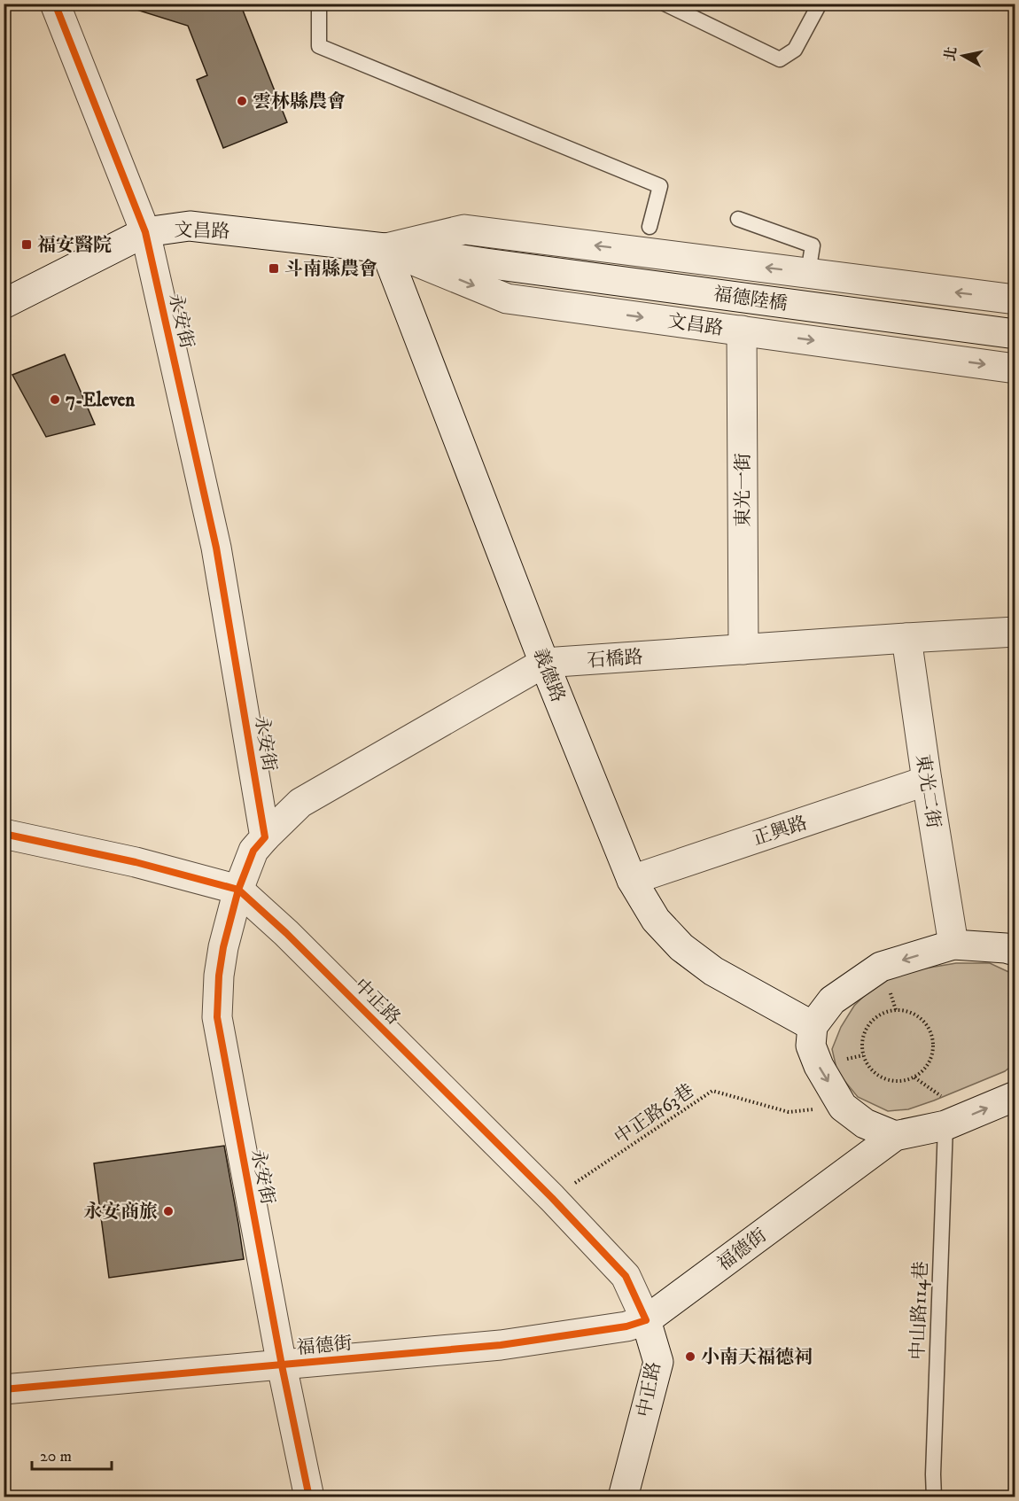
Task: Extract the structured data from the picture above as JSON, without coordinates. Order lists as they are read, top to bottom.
{
  "streets": {
    "street": [
      "文昌路",
      "福德陸橋",
      "永安街",
      "東光一街",
      "石橋路",
      "義德路",
      "東光二街",
      "正興路",
      "中正路",
      "福德街"
    ],
    "lane": ["中山路114巷"],
    "path": ["中正路63巷"]
  },
  "crossings": [
    ["文昌路", "福德陸橋"],
    ["文昌路", "永安街"],
    ["文昌路", "東光一街"],
    ["文昌路", "義德路"],
    ["永安街", "石橋路"],
    ["永安街", "中正路"],
    ["永安街", "福德街"],
    ["東光一街", "石橋路"],
    ["石橋路", "義德路"],
    ["石橋路", "東光二街"],
    ["義德路", "正興路"],
    ["東光二街", "正興路"],
    ["中正路", "中正路63巷"],
    ["中正路", "福德街"],
    ["福德街", "中山路114巷"]
  ],
  "places": {
    "other": [
      "雲林縣農會",
      "7-Eleven",
      "永安商旅",
      "小南天福德祠"
    ],
    "transit": ["福安醫院", "斗南縣農會"]
  },
  "scale_bar": "20 m",
  "north": "left"
}
